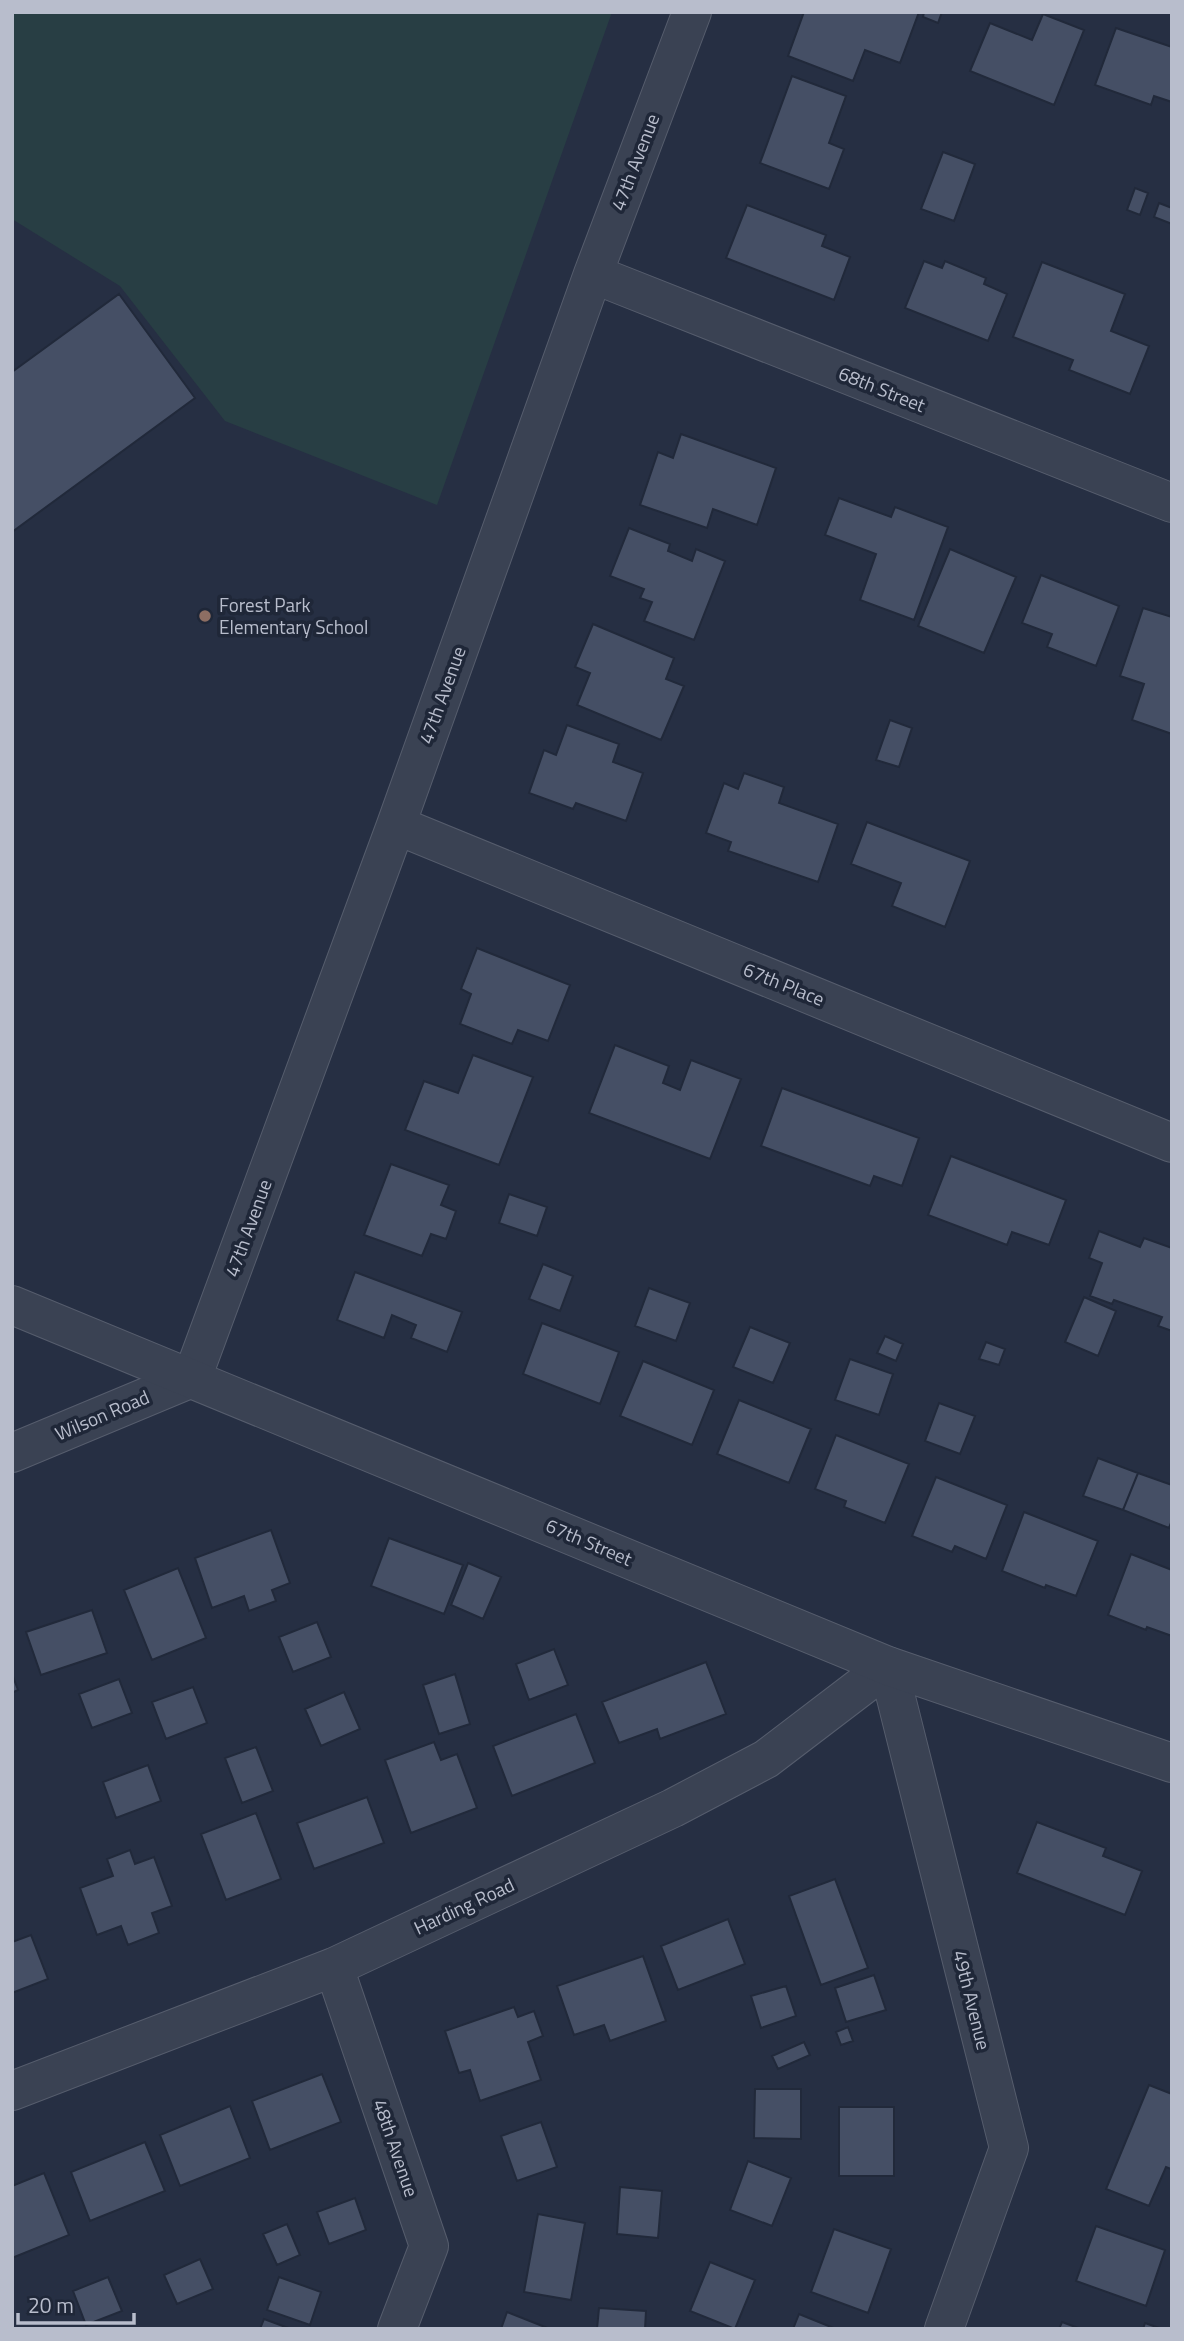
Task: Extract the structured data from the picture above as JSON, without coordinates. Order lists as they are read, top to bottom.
{
  "streets": {
    "street": [
      "47th Avenue",
      "68th Street",
      "67th Place",
      "Wilson Road",
      "67th Street",
      "Harding Road",
      "49th Avenue",
      "48th Avenue"
    ]
  },
  "crossings": [
    ["47th Avenue", "68th Street"],
    ["47th Avenue", "67th Place"],
    ["47th Avenue", "Wilson Road"],
    ["47th Avenue", "67th Street"],
    ["Wilson Road", "67th Street"],
    ["67th Street", "Harding Road"],
    ["67th Street", "49th Avenue"],
    ["Harding Road", "49th Avenue"],
    ["Harding Road", "48th Avenue"]
  ],
  "places": ["Forest Park Elementary School"],
  "scale_bar": "20 m"
}
